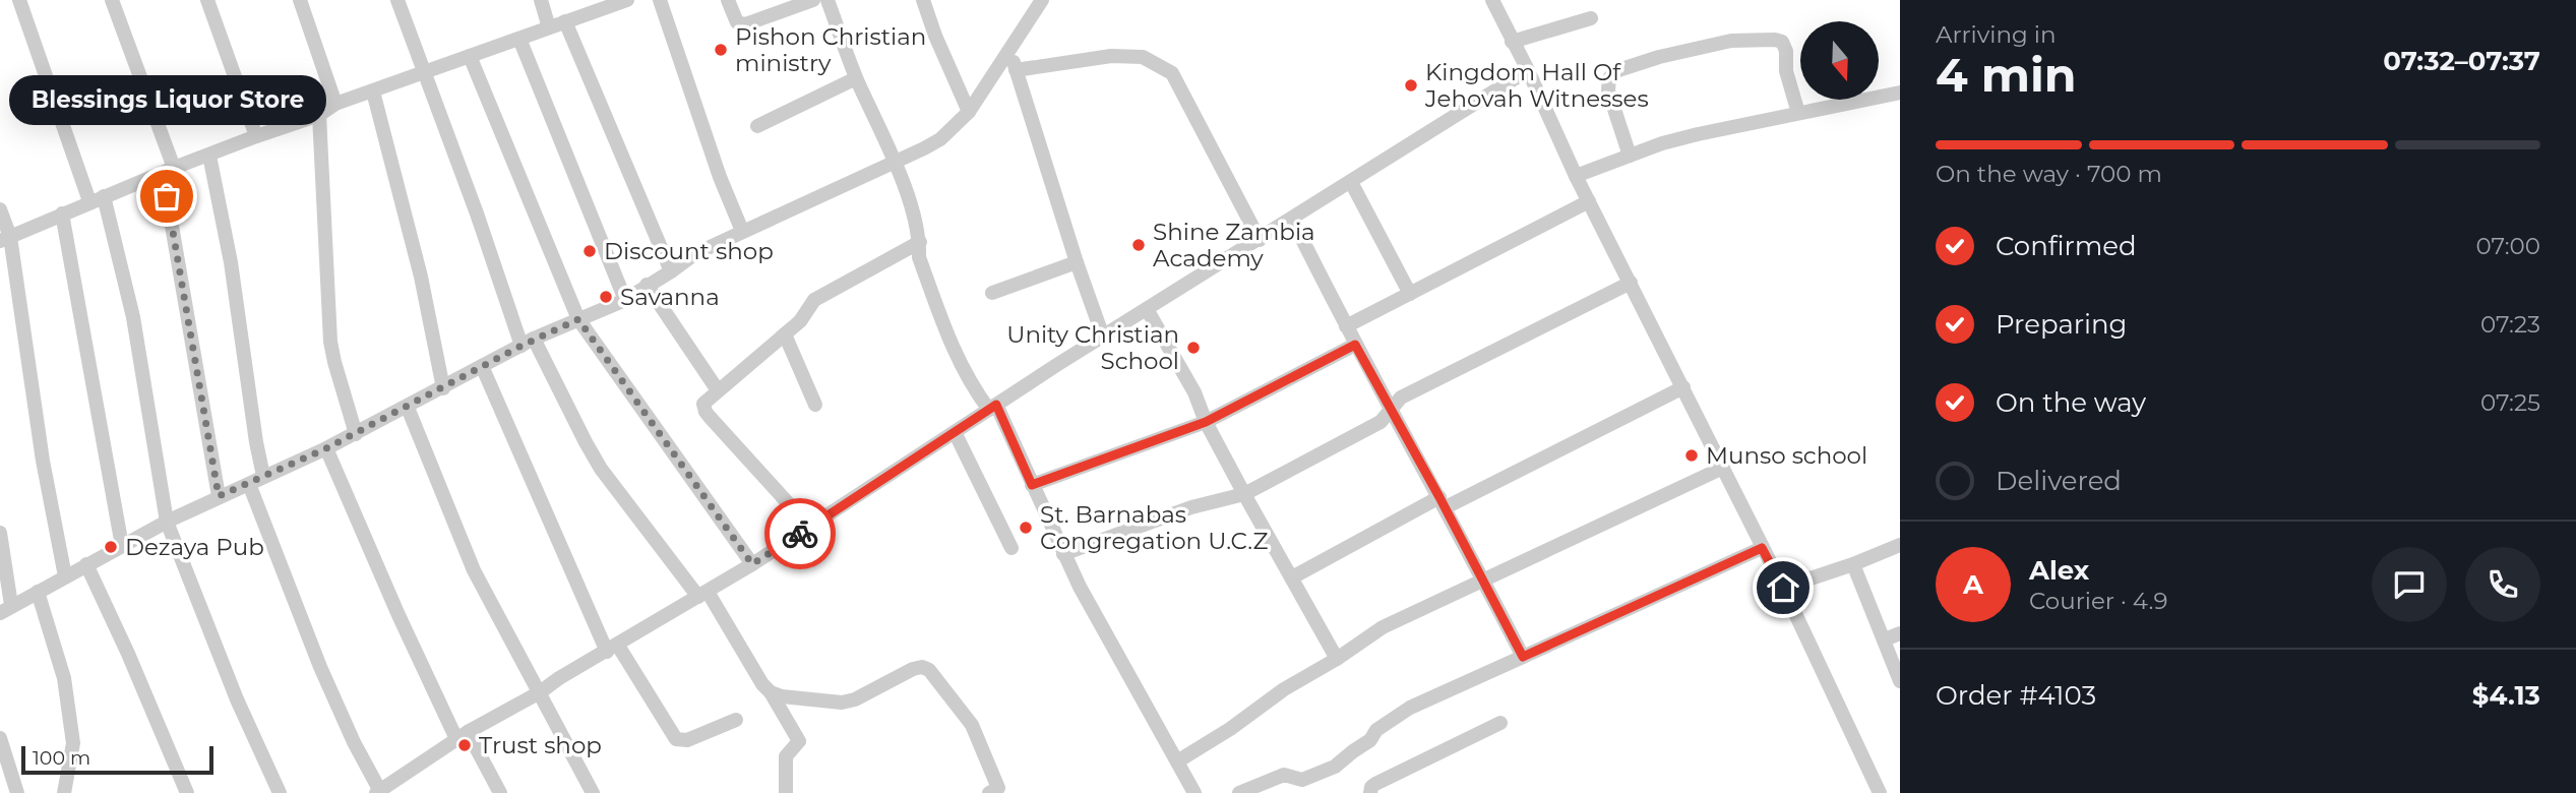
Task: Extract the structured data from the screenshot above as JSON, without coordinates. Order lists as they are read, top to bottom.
{
  "places": [
    "Pishon Christian ministry",
    "Kingdom Hall Of Jehovah Witnesses",
    "Blessings Liquor Store",
    "Shine Zambia Academy",
    "Discount shop",
    "Savanna",
    "Unity Christian School",
    "Munso school",
    "St. Barnabas Congregation U.C.Z",
    "Dezaya Pub",
    "Trust shop"
  ],
  "scale_bar": "100 m",
  "north": "bottom",
  "page": {
    "heading": ["4 min", "Arriving in", "07:32–07:37"],
    "panel": [
      "Alex",
      "Courier · 4.9",
      "Order #4103",
      "$4.13"
    ],
    "bubble": "Blessings Liquor Store",
    "bar": "On the way · 700 m",
    "list": [
      ["Confirmed", "07:00"],
      ["Preparing", "07:23"],
      ["On the way", "07:25"],
      "Delivered"
    ],
    "round": "A",
    "scale": "100 m"
  }
}
